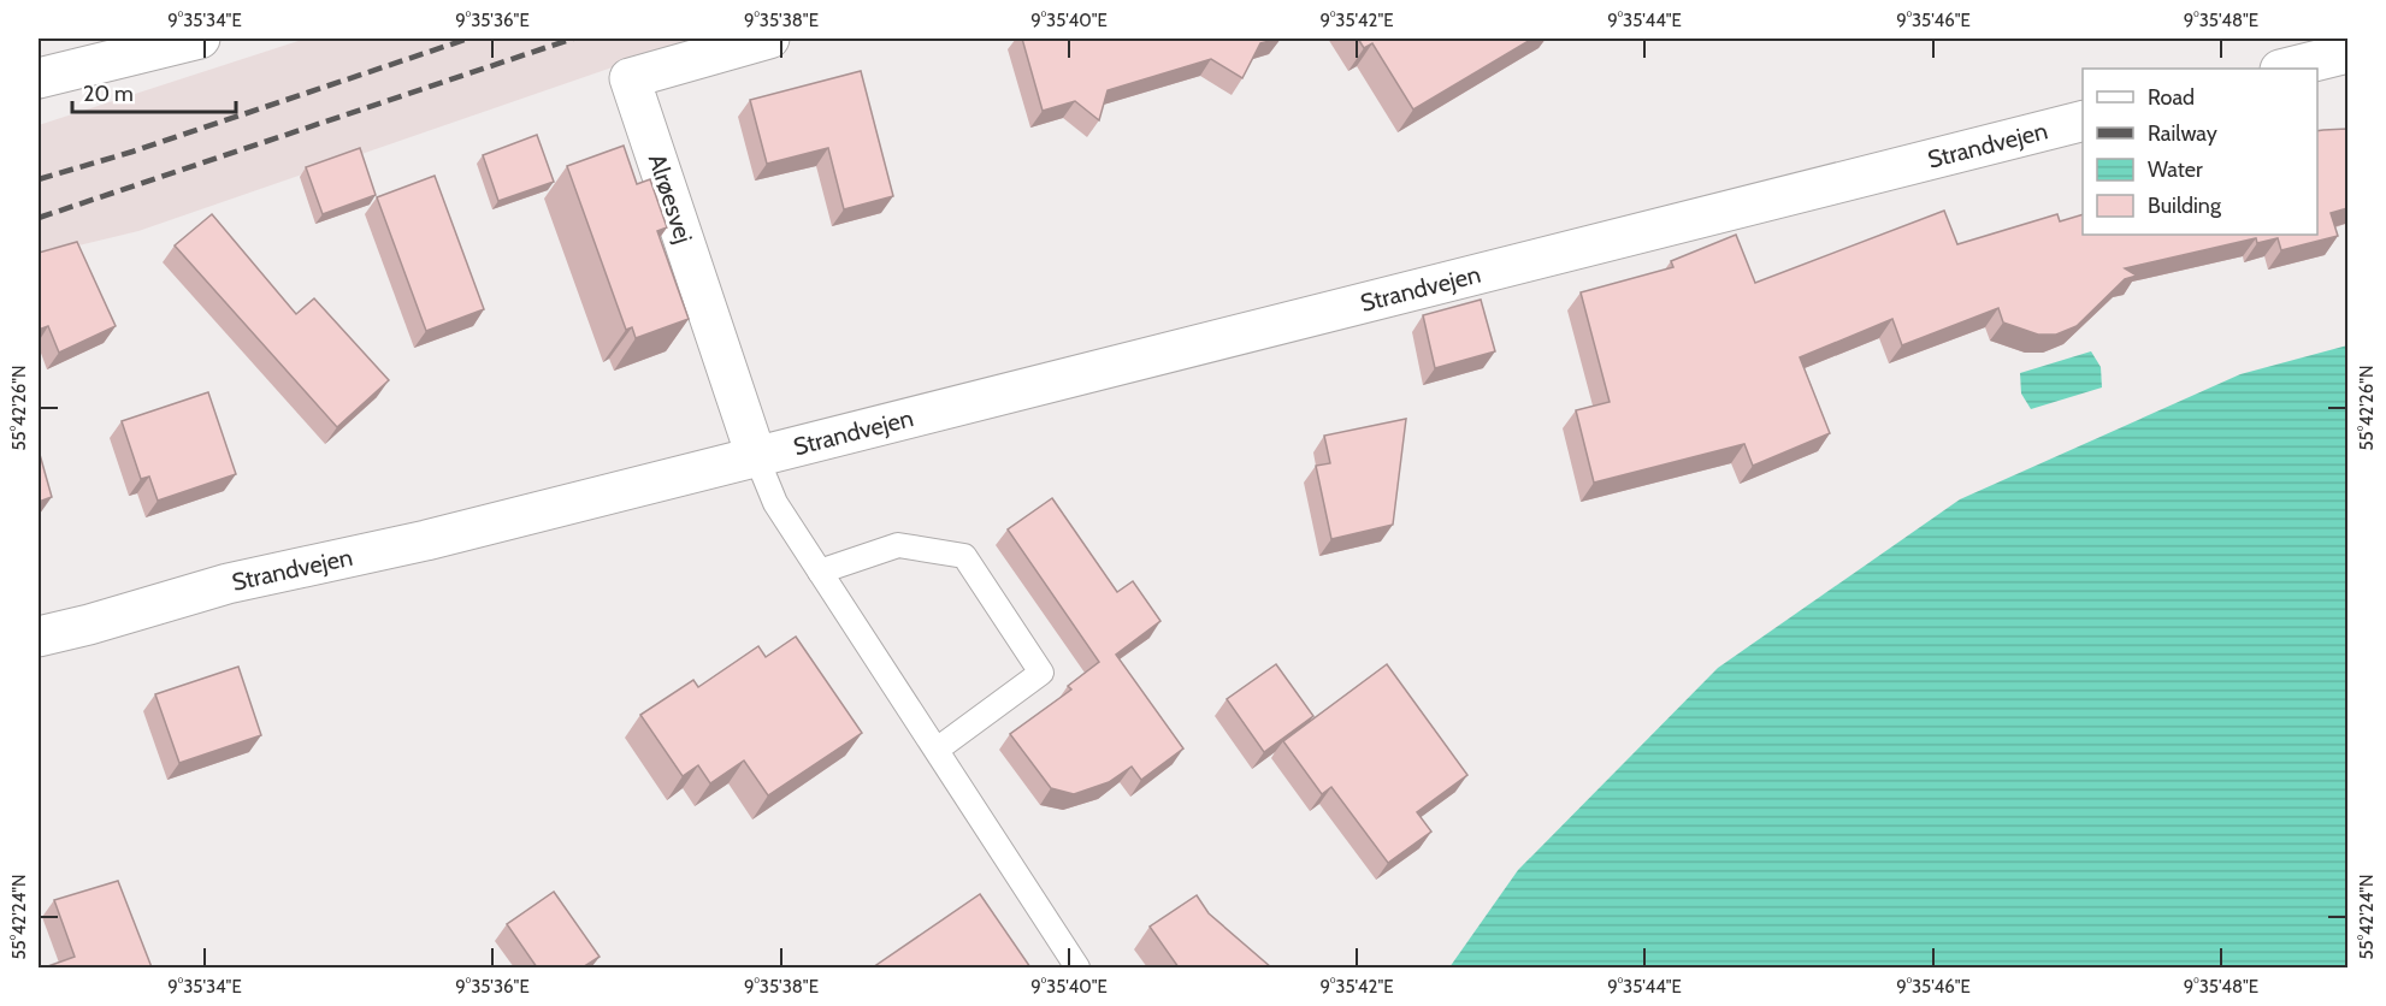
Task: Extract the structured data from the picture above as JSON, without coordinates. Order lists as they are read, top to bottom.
{
  "streets": {
    "street": ["Strandvejen", "Alrøesvej"]
  },
  "crossings": [
    ["Strandvejen", "Alrøesvej"]
  ],
  "legend": [
    "Road",
    "Railway",
    "Water",
    "Building"
  ],
  "scale_bar": "20 m",
  "coordinates": [
    "9°35'34\"E",
    "9°35'36\"E",
    "9°35'38\"E",
    "9°35'40\"E",
    "9°35'42\"E",
    "9°35'44\"E",
    "9°35'46\"E",
    "9°35'48\"E",
    "55°42'26\"N",
    "55°42'24\"N"
  ]
}
